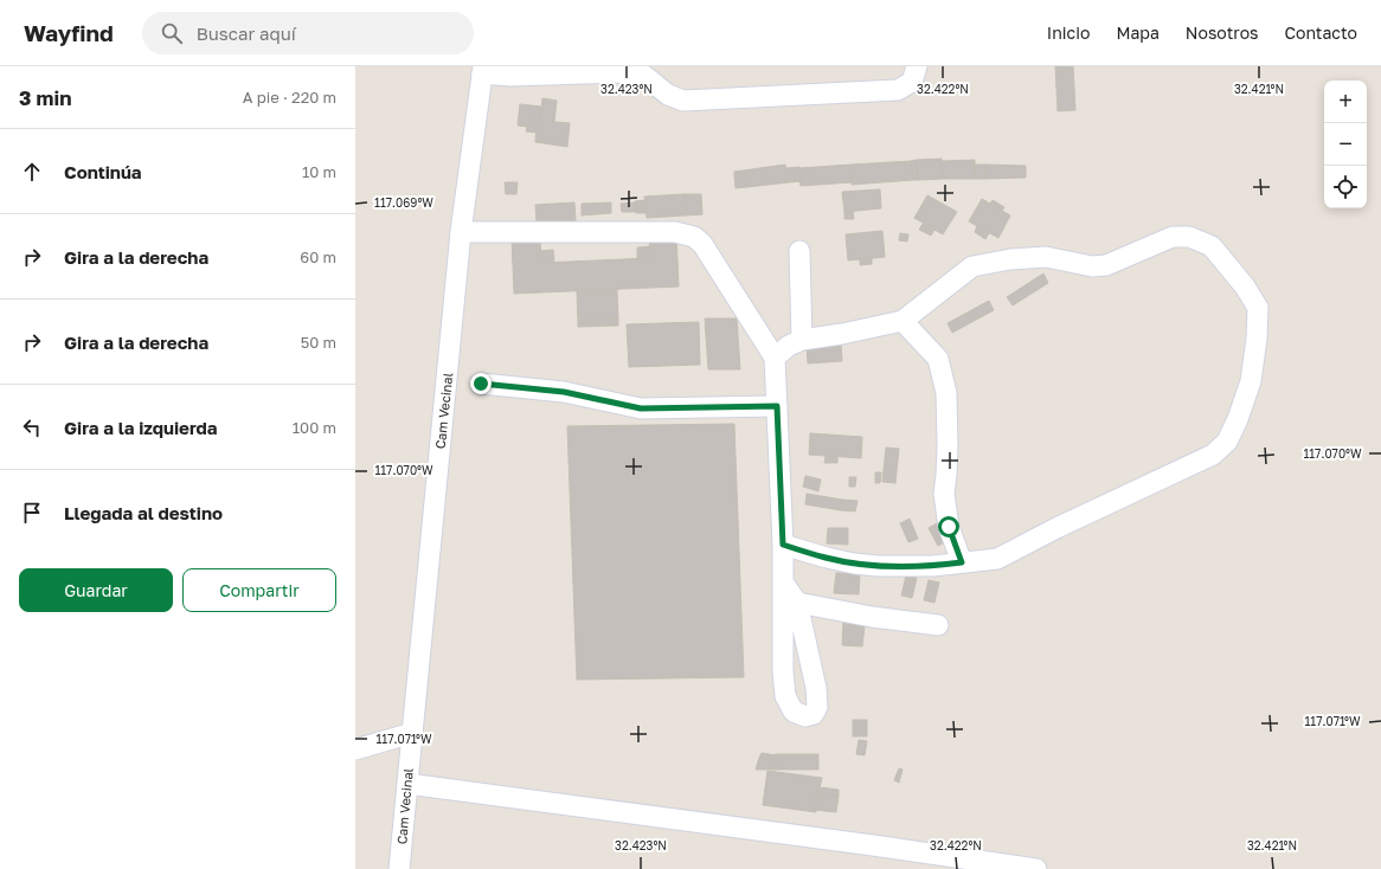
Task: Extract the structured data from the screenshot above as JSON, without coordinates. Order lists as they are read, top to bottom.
{
  "streets": {
    "street": ["Cam Vecinal"]
  },
  "page": {
    "header": "Wayfind",
    "search": "Buscar aquí",
    "nav": [
      "Inicio",
      "Mapa",
      "Nosotros",
      "Contacto"
    ],
    "heading": ["3 min", "A pie · 220 m"],
    "map_buttons": ["+", "−"],
    "list": [
      ["Continúa", "10 m"],
      ["Gira a la derecha", "60 m"],
      ["Gira a la derecha", "50 m"],
      ["Gira a la izquierda", "100 m"],
      "Llegada al destino"
    ],
    "buttons": ["Guardar", "Compartir"]
  },
  "coordinates": [
    "32.423°N",
    "32.422°N",
    "32.421°N",
    "117.069°W",
    "117.070°W",
    "117.071°W"
  ]
}
